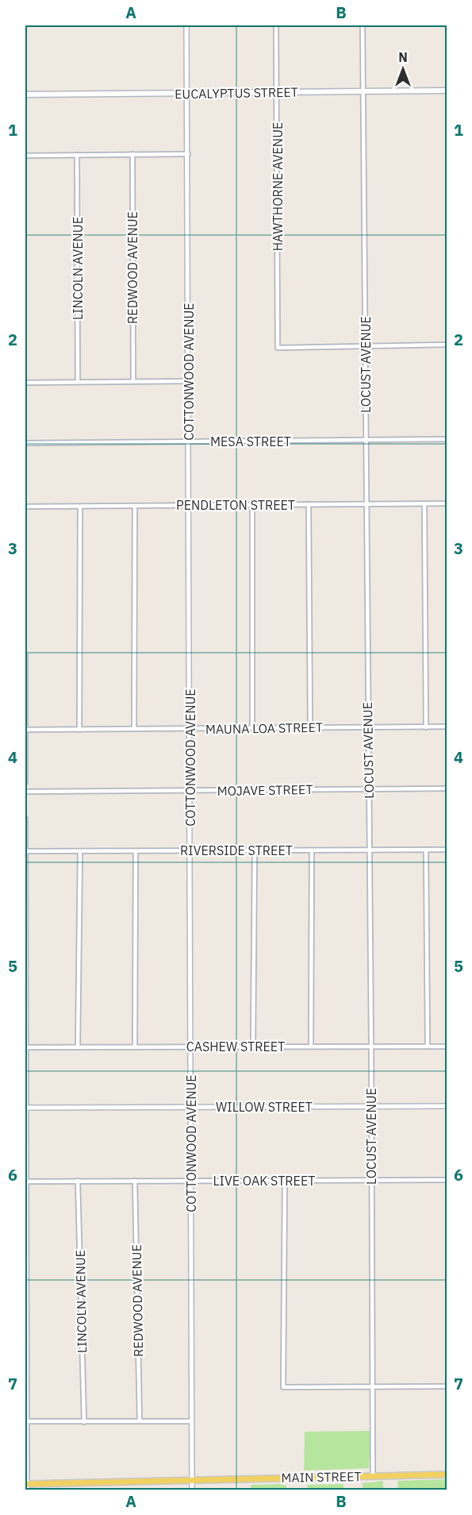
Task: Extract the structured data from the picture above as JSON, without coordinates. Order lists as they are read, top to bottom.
{
  "streets": {
    "main road": ["EUCALYPTUS STREET", "MAIN STREET"],
    "street": [
      "HAWTHORNE AVENUE",
      "REDWOOD AVENUE",
      "LINCOLN AVENUE",
      "LOCUST AVENUE",
      "COTTONWOOD AVENUE",
      "MESA STREET",
      "PENDLETON STREET",
      "MAUNA LOA STREET",
      "MOJAVE STREET",
      "RIVERSIDE STREET",
      "CASHEW STREET",
      "WILLOW STREET",
      "LIVE OAK STREET"
    ]
  },
  "crossings": [
    ["EUCALYPTUS STREET", "HAWTHORNE AVENUE"],
    ["EUCALYPTUS STREET", "LOCUST AVENUE"],
    ["EUCALYPTUS STREET", "COTTONWOOD AVENUE"],
    ["HAWTHORNE AVENUE", "LOCUST AVENUE"],
    ["REDWOOD AVENUE", "LIVE OAK STREET"],
    ["LINCOLN AVENUE", "LIVE OAK STREET"],
    ["LOCUST AVENUE", "MESA STREET"],
    ["LOCUST AVENUE", "PENDLETON STREET"],
    ["LOCUST AVENUE", "MAUNA LOA STREET"],
    ["LOCUST AVENUE", "MOJAVE STREET"],
    ["LOCUST AVENUE", "RIVERSIDE STREET"],
    ["LOCUST AVENUE", "CASHEW STREET"],
    ["LOCUST AVENUE", "WILLOW STREET"],
    ["LOCUST AVENUE", "LIVE OAK STREET"],
    ["LOCUST AVENUE", "MAIN STREET"],
    ["COTTONWOOD AVENUE", "MESA STREET"],
    ["COTTONWOOD AVENUE", "PENDLETON STREET"],
    ["COTTONWOOD AVENUE", "MAUNA LOA STREET"],
    ["COTTONWOOD AVENUE", "MOJAVE STREET"],
    ["COTTONWOOD AVENUE", "RIVERSIDE STREET"],
    ["COTTONWOOD AVENUE", "CASHEW STREET"],
    ["COTTONWOOD AVENUE", "WILLOW STREET"],
    ["COTTONWOOD AVENUE", "LIVE OAK STREET"],
    ["COTTONWOOD AVENUE", "MAIN STREET"]
  ],
  "north": "top",
  "grid": {
    "columns": ["A", "B"],
    "rows": [
      "1",
      "2",
      "3",
      "4",
      "5",
      "6",
      "7"
    ]
  }
}
